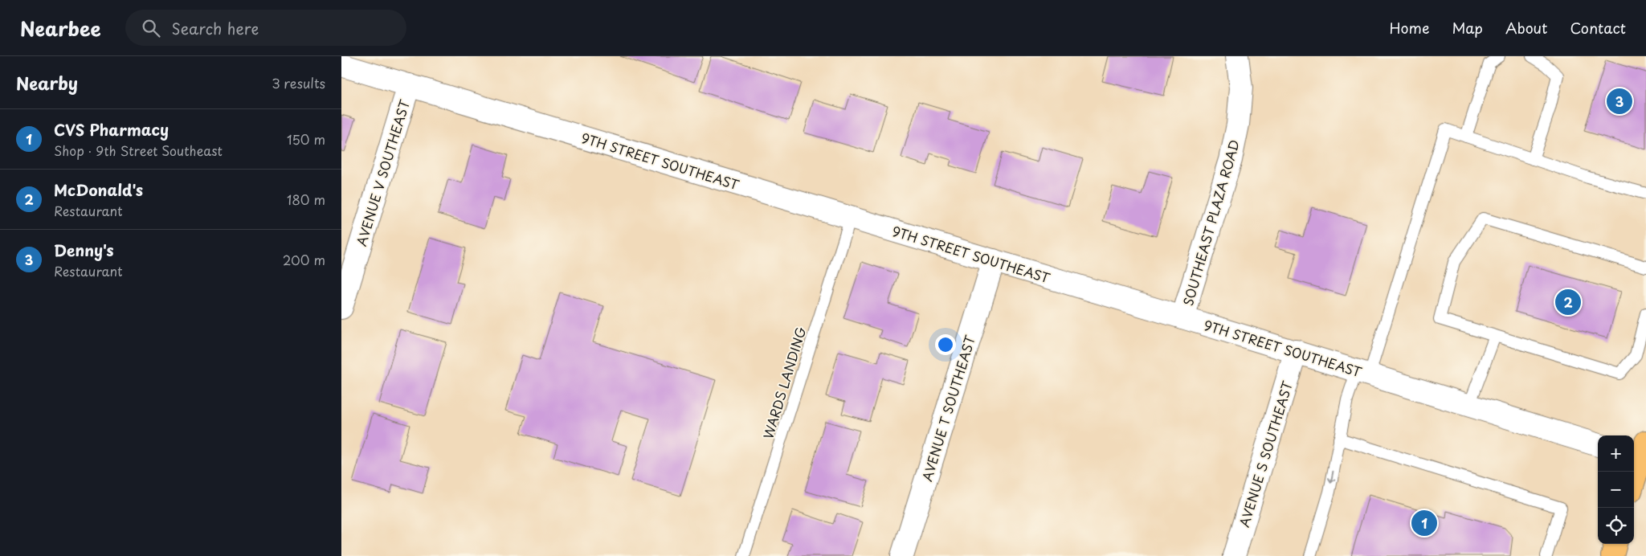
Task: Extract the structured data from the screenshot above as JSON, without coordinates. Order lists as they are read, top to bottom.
{
  "streets": {
    "street": [
      "9TH STREET SOUTHEAST",
      "AVENUE V SOUTHEAST",
      "SOUTHEAST PLAZA ROAD",
      "AVENUE T SOUTHEAST",
      "AVENUE S SOUTHEAST"
    ],
    "lane": ["WARDS LANDING"]
  },
  "crossings": [
    ["9TH STREET SOUTHEAST", "AVENUE V SOUTHEAST"],
    ["9TH STREET SOUTHEAST", "SOUTHEAST PLAZA ROAD"],
    ["9TH STREET SOUTHEAST", "WARDS LANDING"],
    ["9TH STREET SOUTHEAST", "AVENUE T SOUTHEAST"],
    ["9TH STREET SOUTHEAST", "AVENUE S SOUTHEAST"]
  ],
  "page": {
    "header": "Nearbee",
    "search": "Search here",
    "nav": [
      "Home",
      "Map",
      "About",
      "Contact"
    ],
    "heading": ["Nearby", "3 results"],
    "pins": ["3", "2", "1"],
    "list": [
      {
        "mark": "1",
        "name": "CVS Pharmacy",
        "note": "Shop · 9th Street Southeast",
        "value": "150 m"
      },
      {
        "mark": "2",
        "name": "McDonald's",
        "note": "Restaurant",
        "value": "180 m"
      },
      {
        "mark": "3",
        "name": "Denny's",
        "note": "Restaurant",
        "value": "200 m"
      }
    ],
    "map_buttons": ["+", "−"]
  }
}
